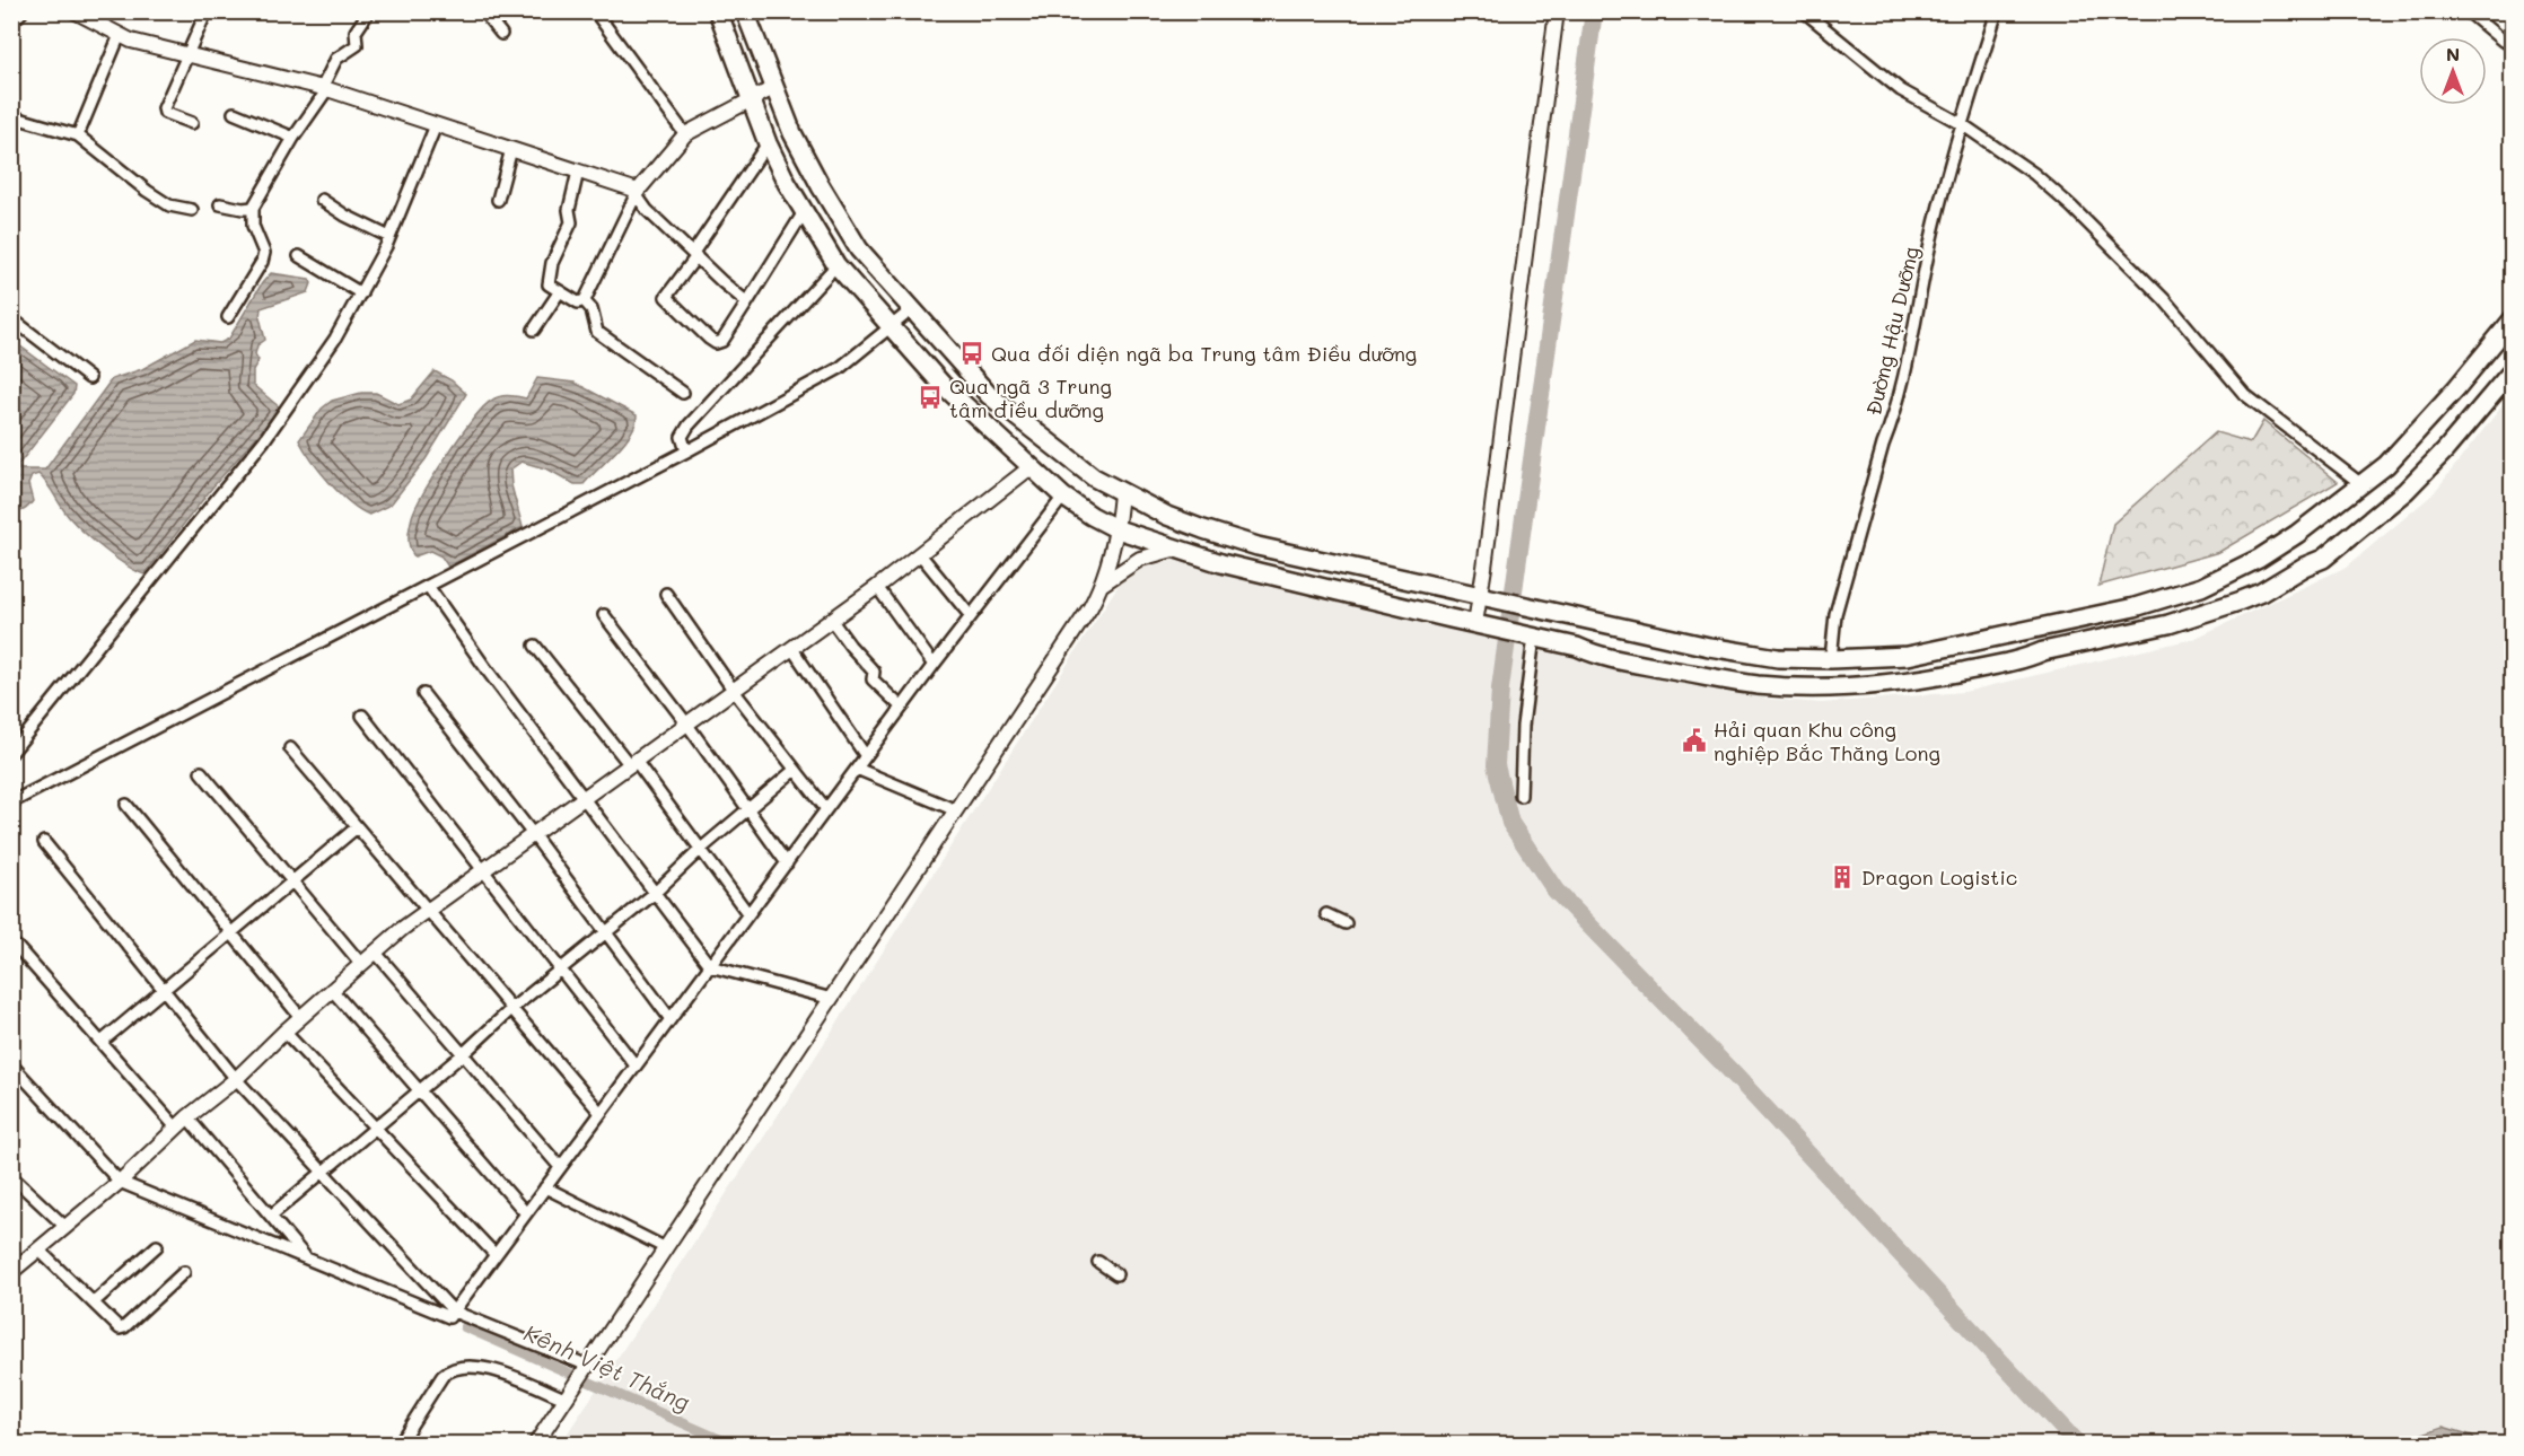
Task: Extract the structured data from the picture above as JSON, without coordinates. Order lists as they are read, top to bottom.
{
  "streets": {
    "street": ["Đường Hậu Dưỡng"]
  },
  "water": ["Kênh Việt Thắng"],
  "places": {
    "bus stop": ["Qua đối diện ngã ba Trung tâm Điều dưỡng", "Qua ngã 3 Trung tâm điều dưỡng"],
    "public building": ["Hải quan Khu công nghiệp Bắc Thăng Long"],
    "building": ["Dragon Logistic"]
  },
  "north": "top"
}
